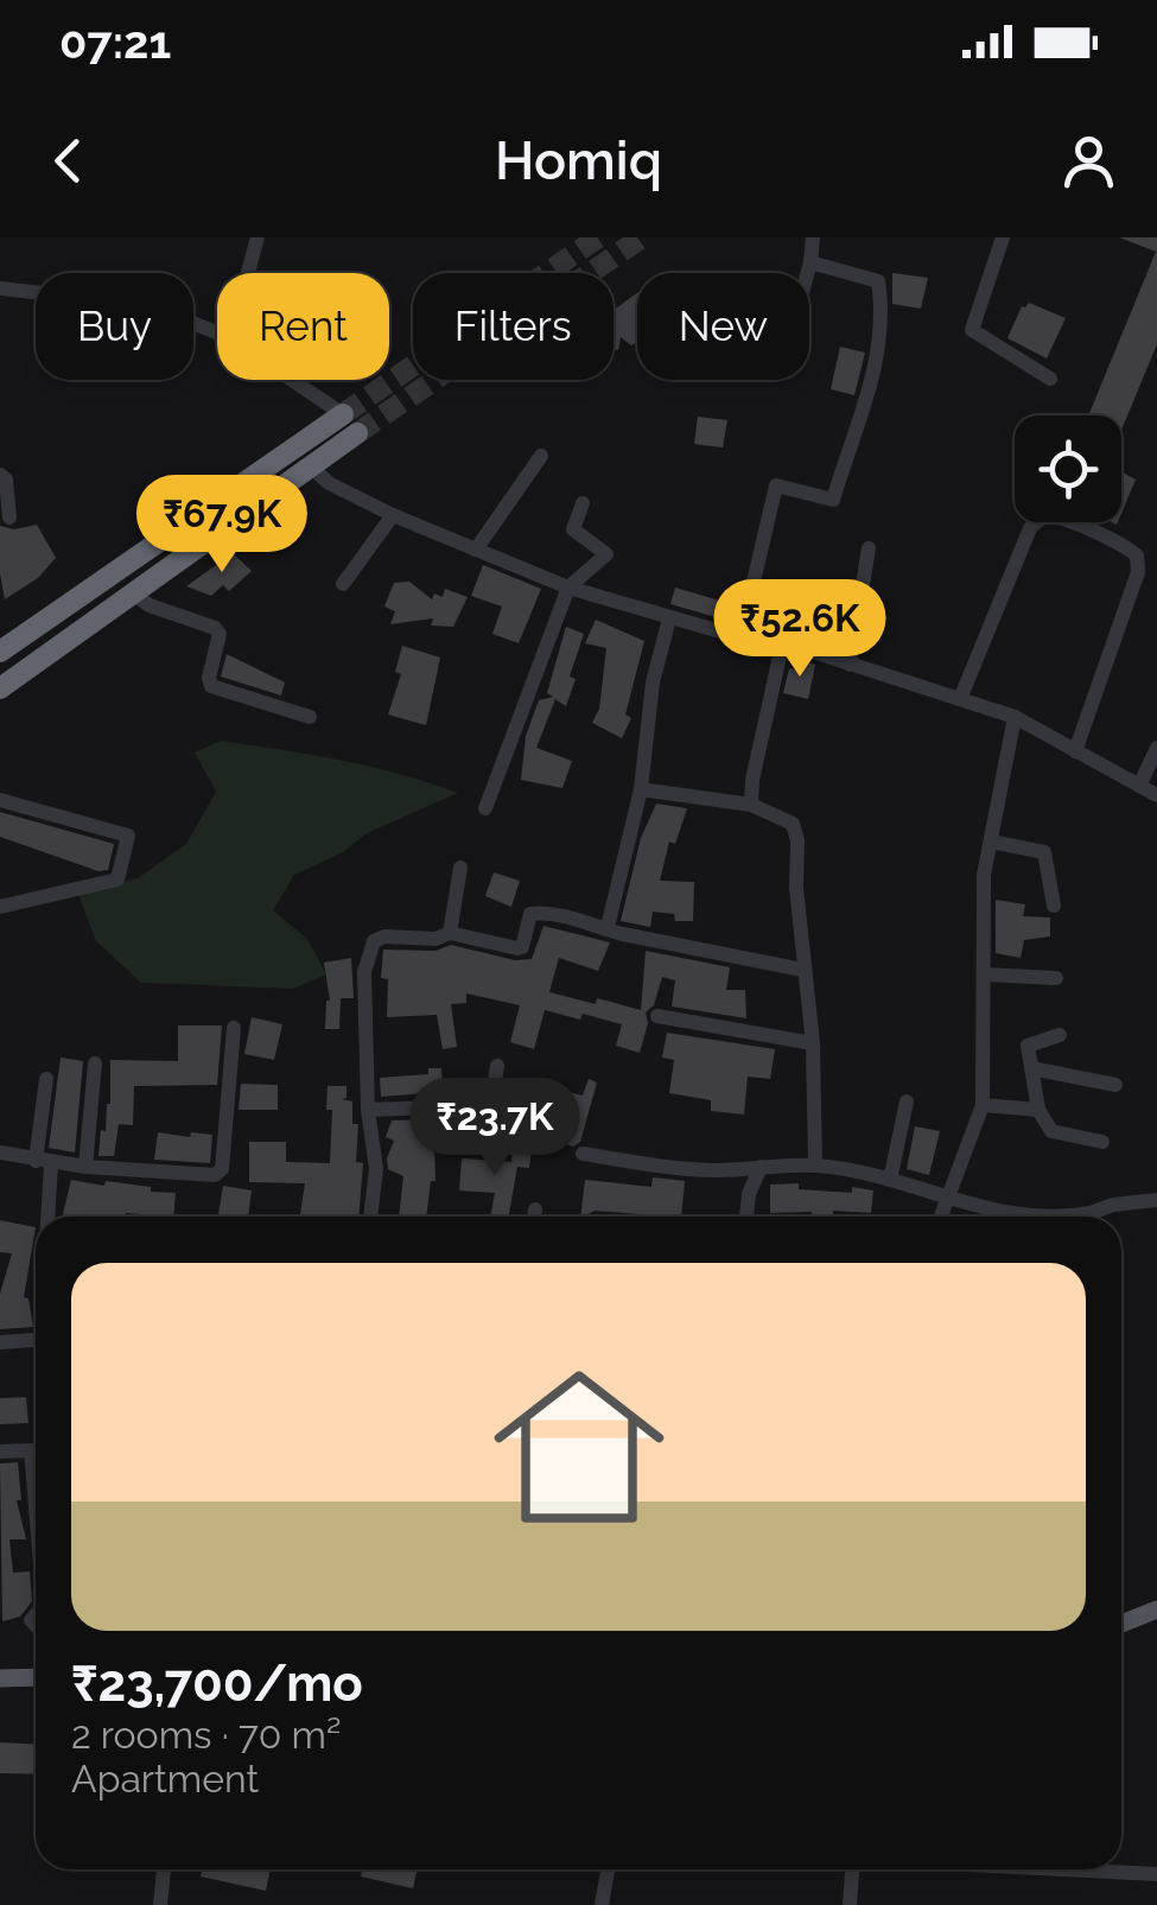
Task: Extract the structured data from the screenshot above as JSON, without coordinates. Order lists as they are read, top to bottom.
{
  "page": {
    "status": "07:21",
    "header": "Homiq",
    "chip": [
      "Buy",
      "Rent",
      "Filters",
      "New"
    ],
    "price": ["₹67.9K", "₹52.6K", "₹23.7K"],
    "list": [
      {
        "name": "₹23,700/mo",
        "note": "2 rooms · 70 m² · Apartment"
      }
    ]
  }
}
